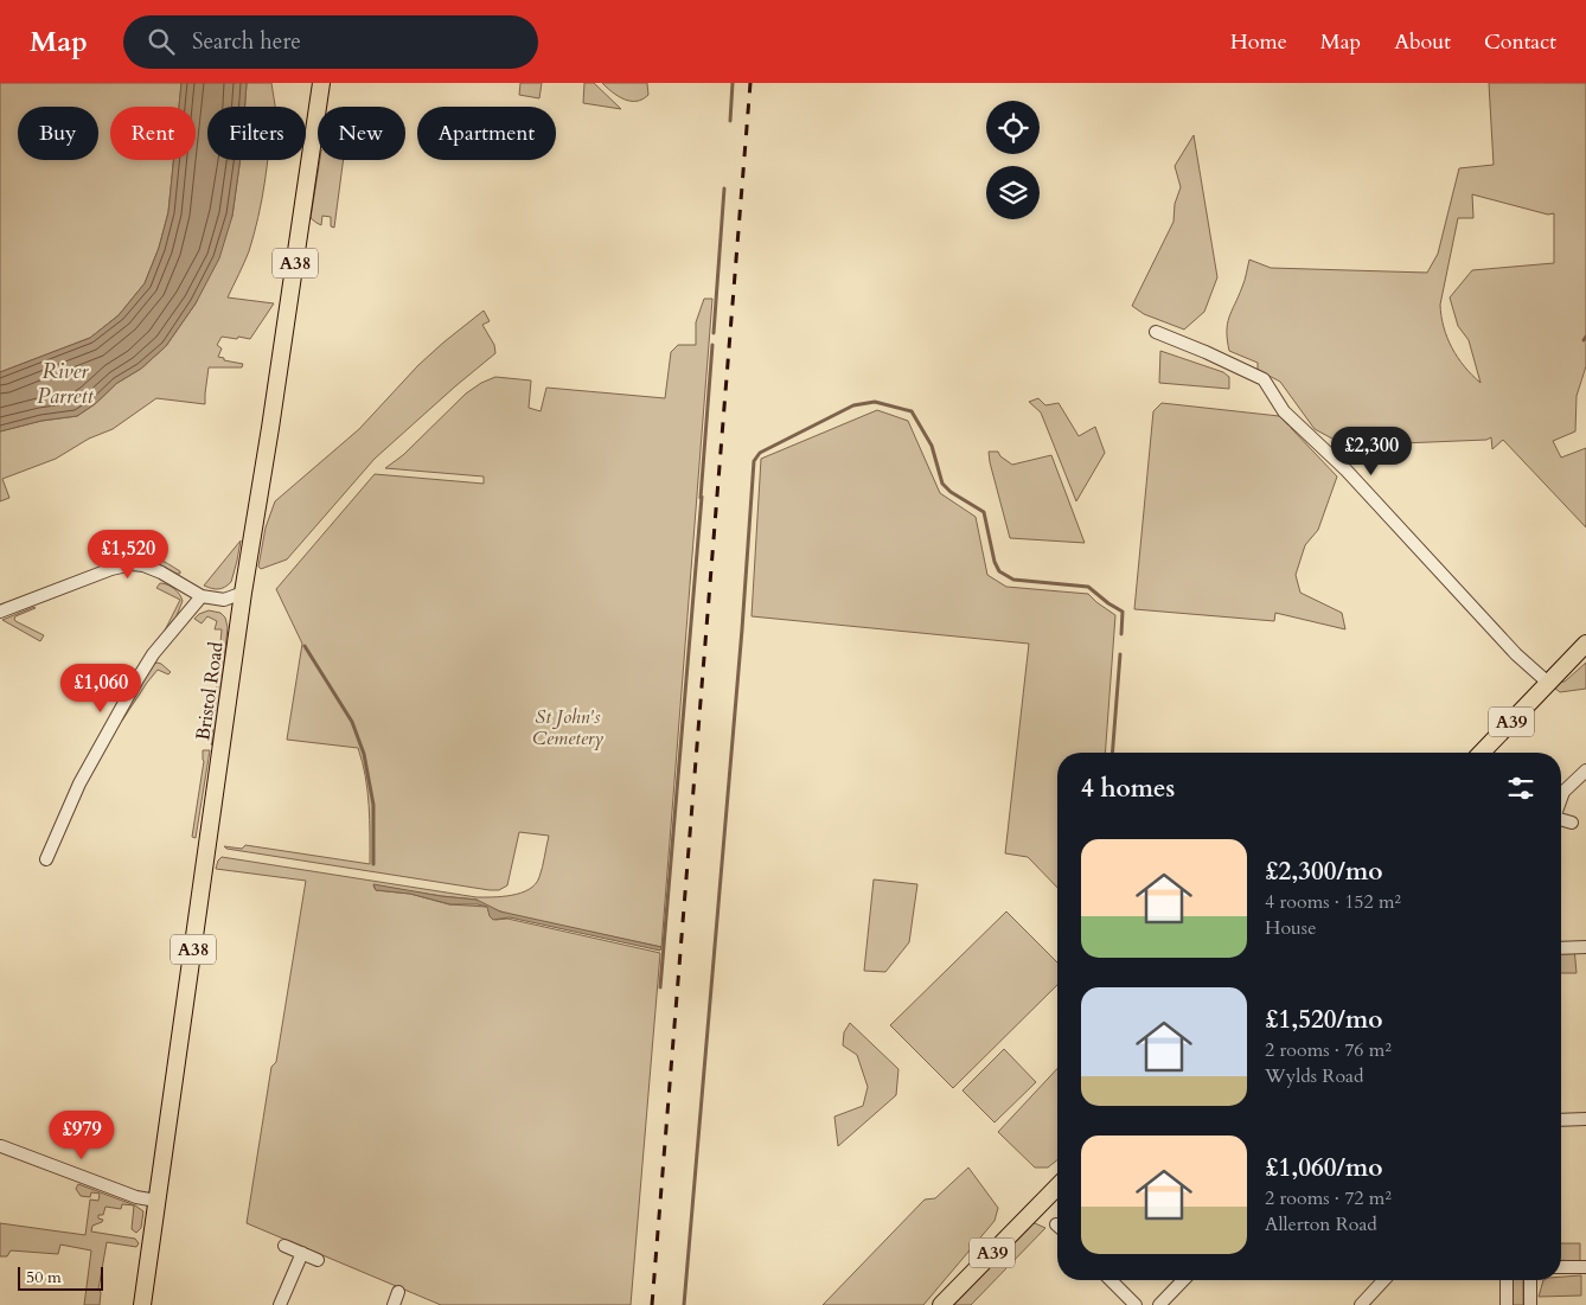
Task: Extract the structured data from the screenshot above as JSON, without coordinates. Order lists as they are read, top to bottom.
{
  "streets": {
    "main road": ["A38", "Bristol Road", "A39"]
  },
  "water": ["River Parrett"],
  "parks": ["St John's Cemetery"],
  "scale_bar": "50 m",
  "page": {
    "header": "Map",
    "search": "Search here",
    "nav": [
      "Home",
      "Map",
      "About",
      "Contact"
    ],
    "chip": [
      "Buy",
      "Rent",
      "Filters",
      "New",
      "Apartment"
    ],
    "price": [
      "£2,300",
      "£1,520",
      "£1,060",
      "£979"
    ],
    "heading": "4 homes",
    "list": [
      {
        "name": "£2,300/mo",
        "note": "4 rooms · 152 m² · House"
      },
      {
        "name": "£1,520/mo",
        "note": "2 rooms · 76 m² · Wylds Road"
      },
      {
        "name": "£1,060/mo",
        "note": "2 rooms · 72 m² · Allerton Road"
      }
    ],
    "scale": "50 m"
  }
}
